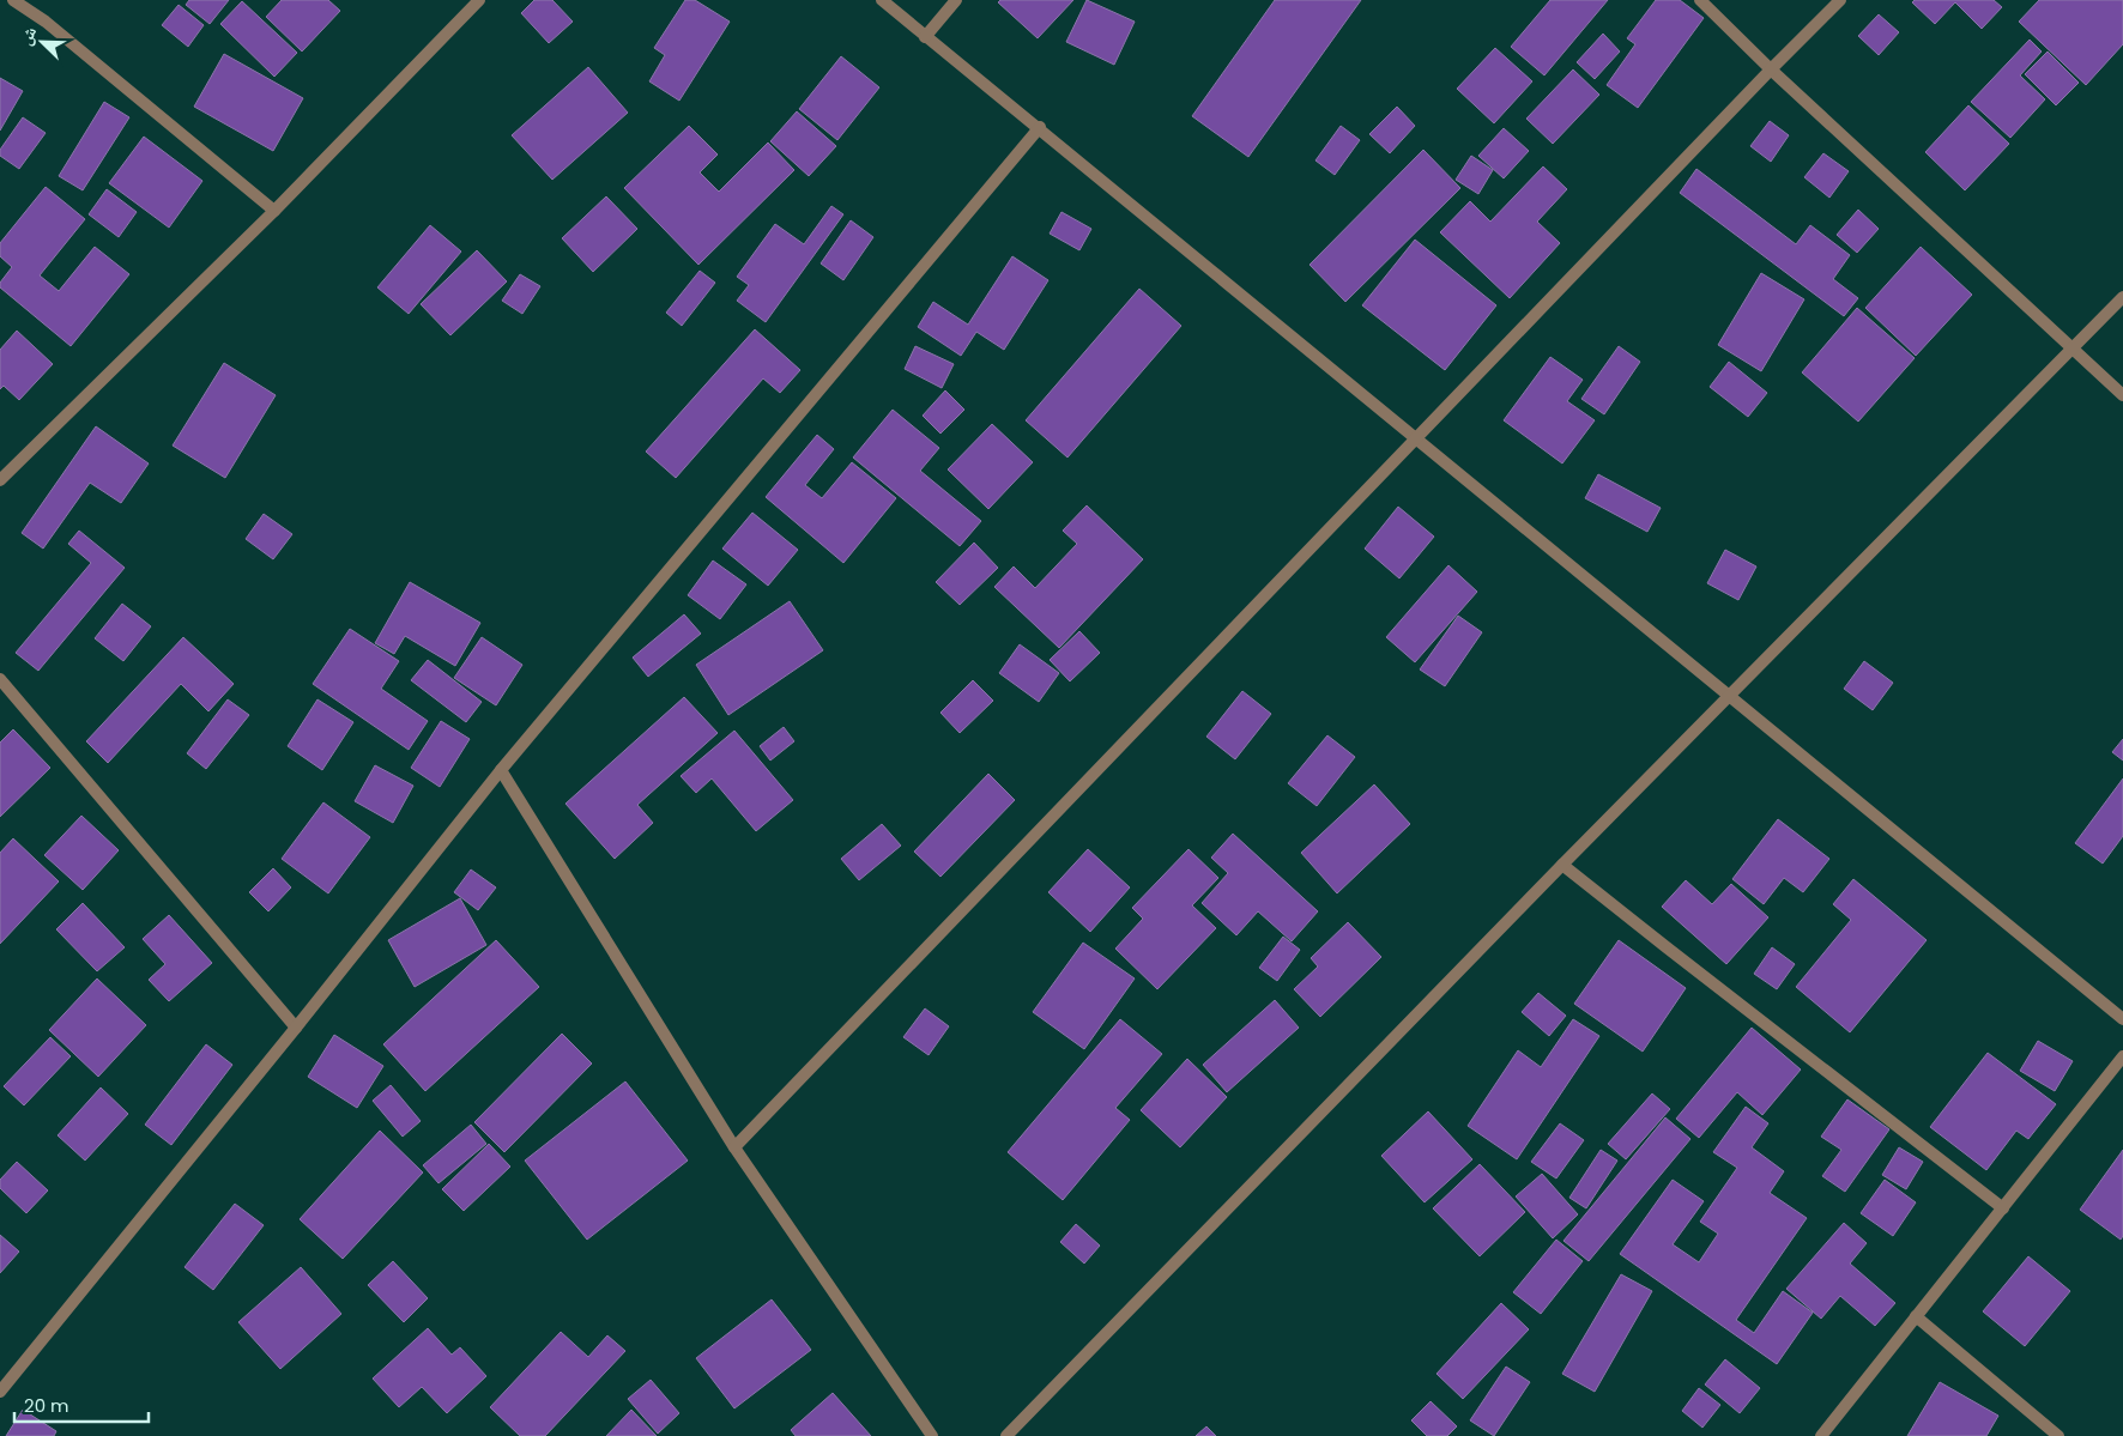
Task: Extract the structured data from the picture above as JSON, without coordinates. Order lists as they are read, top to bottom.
{
  "scale_bar": "20 m",
  "north": "top left"
}
